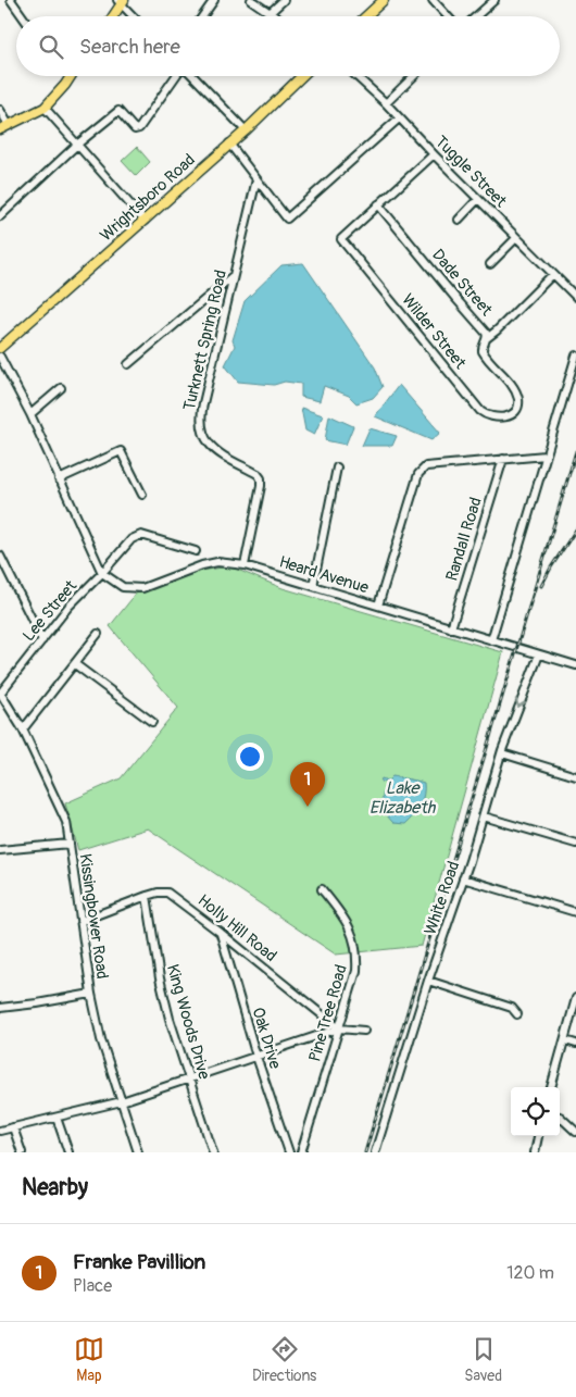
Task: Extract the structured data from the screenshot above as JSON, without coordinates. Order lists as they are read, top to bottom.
{
  "streets": {
    "main road": ["Wrightsboro Road"],
    "street": [
      "Tuggle Street",
      "Dade Street",
      "Wilder Street",
      "Turknett Spring Road",
      "Randall Road",
      "Heard Avenue",
      "Lee Street",
      "White Road",
      "Kissingbower Road",
      "Holly Hill Road",
      "Pine Tree Road",
      "King Woods Drive",
      "Oak Drive"
    ]
  },
  "crossings": [
    ["Dade Street", "Wilder Street"],
    ["Turknett Spring Road", "Heard Avenue"],
    ["Randall Road", "Heard Avenue"],
    ["Heard Avenue", "Lee Street"],
    ["Heard Avenue", "White Road"],
    ["Lee Street", "Kissingbower Road"],
    ["Kissingbower Road", "Holly Hill Road"],
    ["Holly Hill Road", "Pine Tree Road"],
    ["Holly Hill Road", "King Woods Drive"],
    ["Holly Hill Road", "Oak Drive"]
  ],
  "water": ["Lake Elizabeth"],
  "page": {
    "search": "Search here",
    "pins": "1",
    "heading": "Nearby",
    "list": [
      {
        "mark": "1",
        "name": "Franke Pavillion",
        "note": "Place",
        "value": "120 m"
      }
    ],
    "nav": ["Map", "Directions", "Saved"]
  }
}
